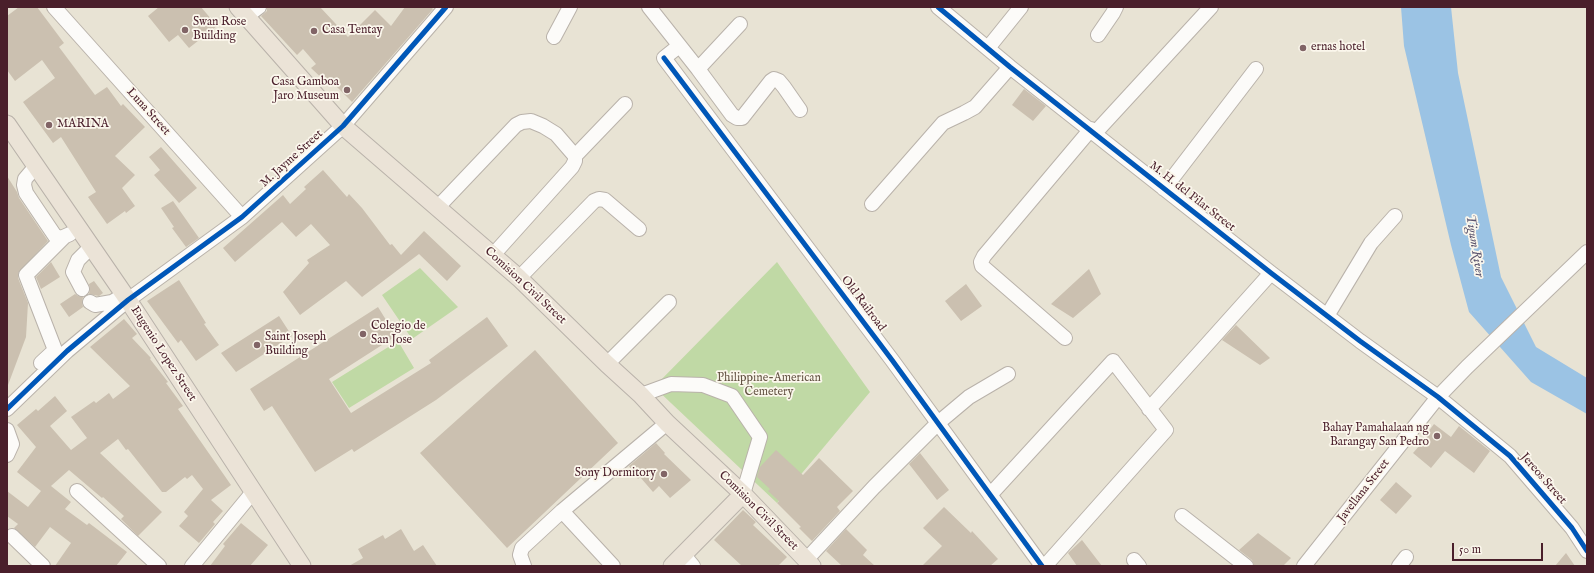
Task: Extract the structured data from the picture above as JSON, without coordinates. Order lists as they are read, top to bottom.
{
  "streets": {
    "main road": ["Comision Civil Street", "Eugenio Lopez Street"],
    "street": [
      "Luna Street",
      "M. Jayme Street",
      "M. H. del Pilar Street",
      "Old Railroad",
      "Jereos Street",
      "Javellana Street"
    ]
  },
  "crossings": [
    ["Luna Street", "M. Jayme Street"],
    ["M. Jayme Street", "Comision Civil Street"],
    ["M. Jayme Street", "Eugenio Lopez Street"],
    ["M. H. del Pilar Street", "Jereos Street"],
    ["M. H. del Pilar Street", "Javellana Street"],
    ["Jereos Street", "Javellana Street"]
  ],
  "water": ["Tigum River"],
  "parks": ["Philippine-American Cemetery"],
  "places": [
    "Swan Rose Building",
    "Casa Tentay",
    "ernas hotel",
    "Casa Gamboa Jaro Museum",
    "MARINA",
    "Colegio de San Jose",
    "Saint Joseph Building",
    "Bahay Pamahalaan ng Barangay San Pedro",
    "Sony Dormitory"
  ],
  "scale_bar": "50 m"
}
